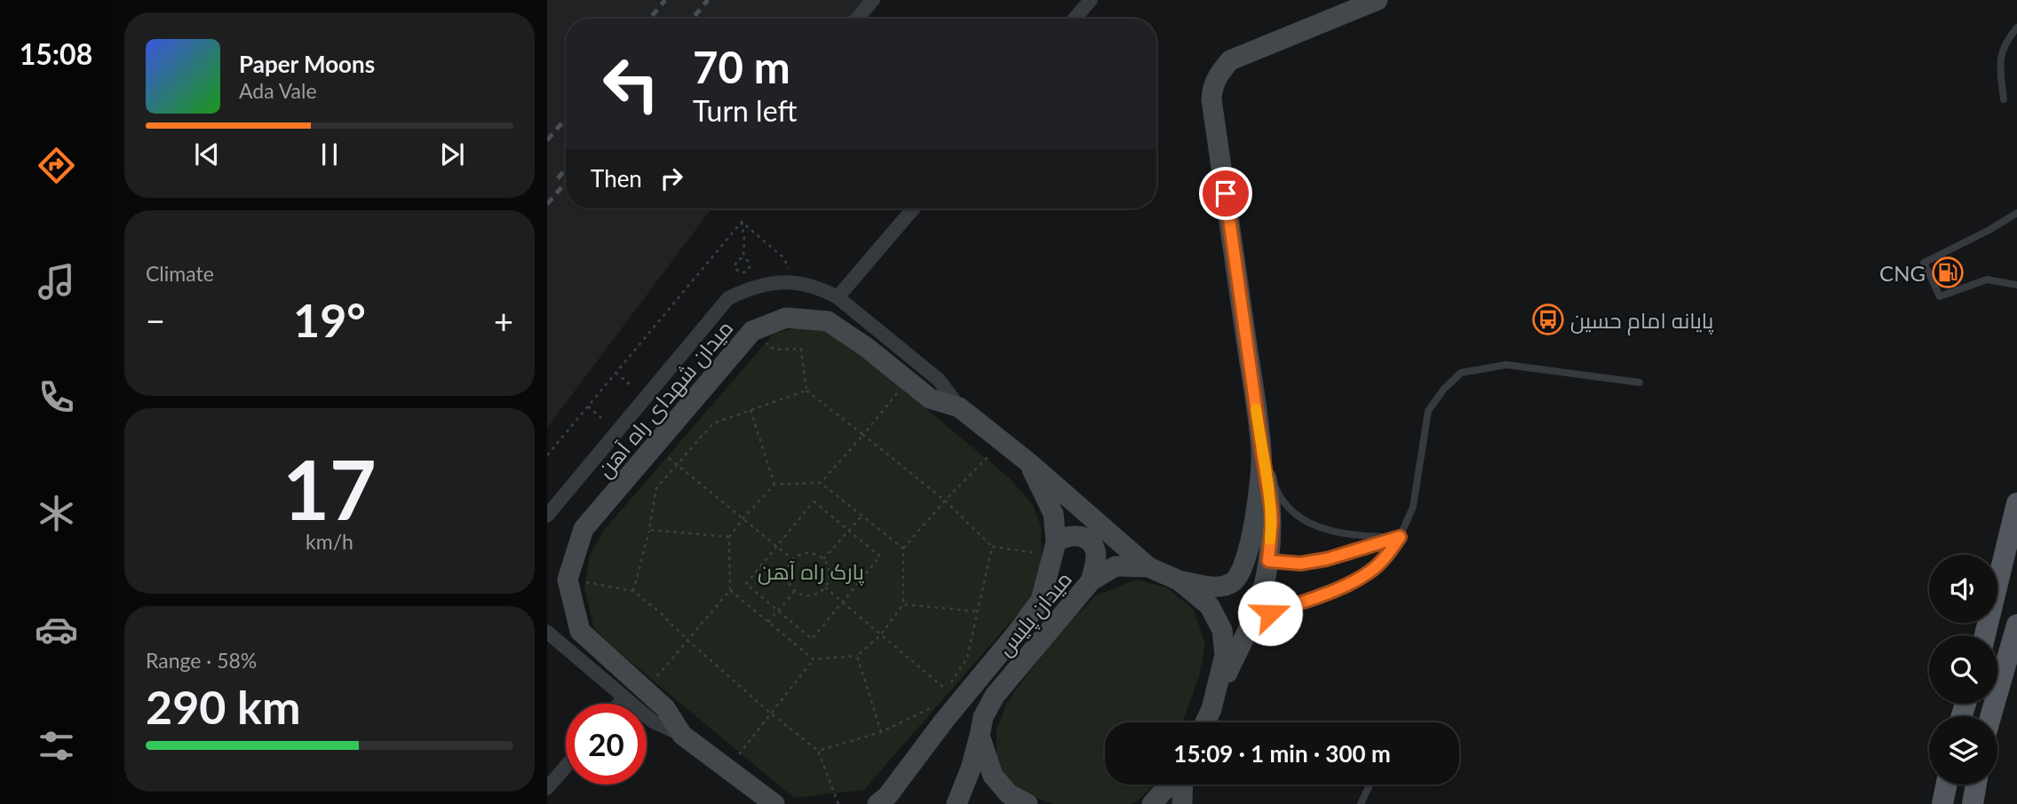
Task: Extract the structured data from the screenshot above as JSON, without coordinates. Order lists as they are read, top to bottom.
{
  "streets": {
    "main road": ["میدان شهدای راه آهن", "میدان پلیس"]
  },
  "crossings": [
    ["میدان شهدای راه آهن", "میدان پلیس"]
  ],
  "parks": ["پارک راه آهن"],
  "places": {
    "fuel station": ["CNG"],
    "bus stop": ["پایانه امام حسین"]
  },
  "page": {
    "tabs": "15:08",
    "turn": ["70 m", "Turn left"],
    "song": ["Paper Moons", "Ada Vale"],
    "then": "Then",
    "tile": [
      "Climate",
      ["17", "km/h"],
      ["Range · 58%", "290 km"]
    ],
    "heat": ["−", "19°", "+"],
    "limit": "20",
    "trip": "15:09 · 1 min · 300 m"
  }
}
